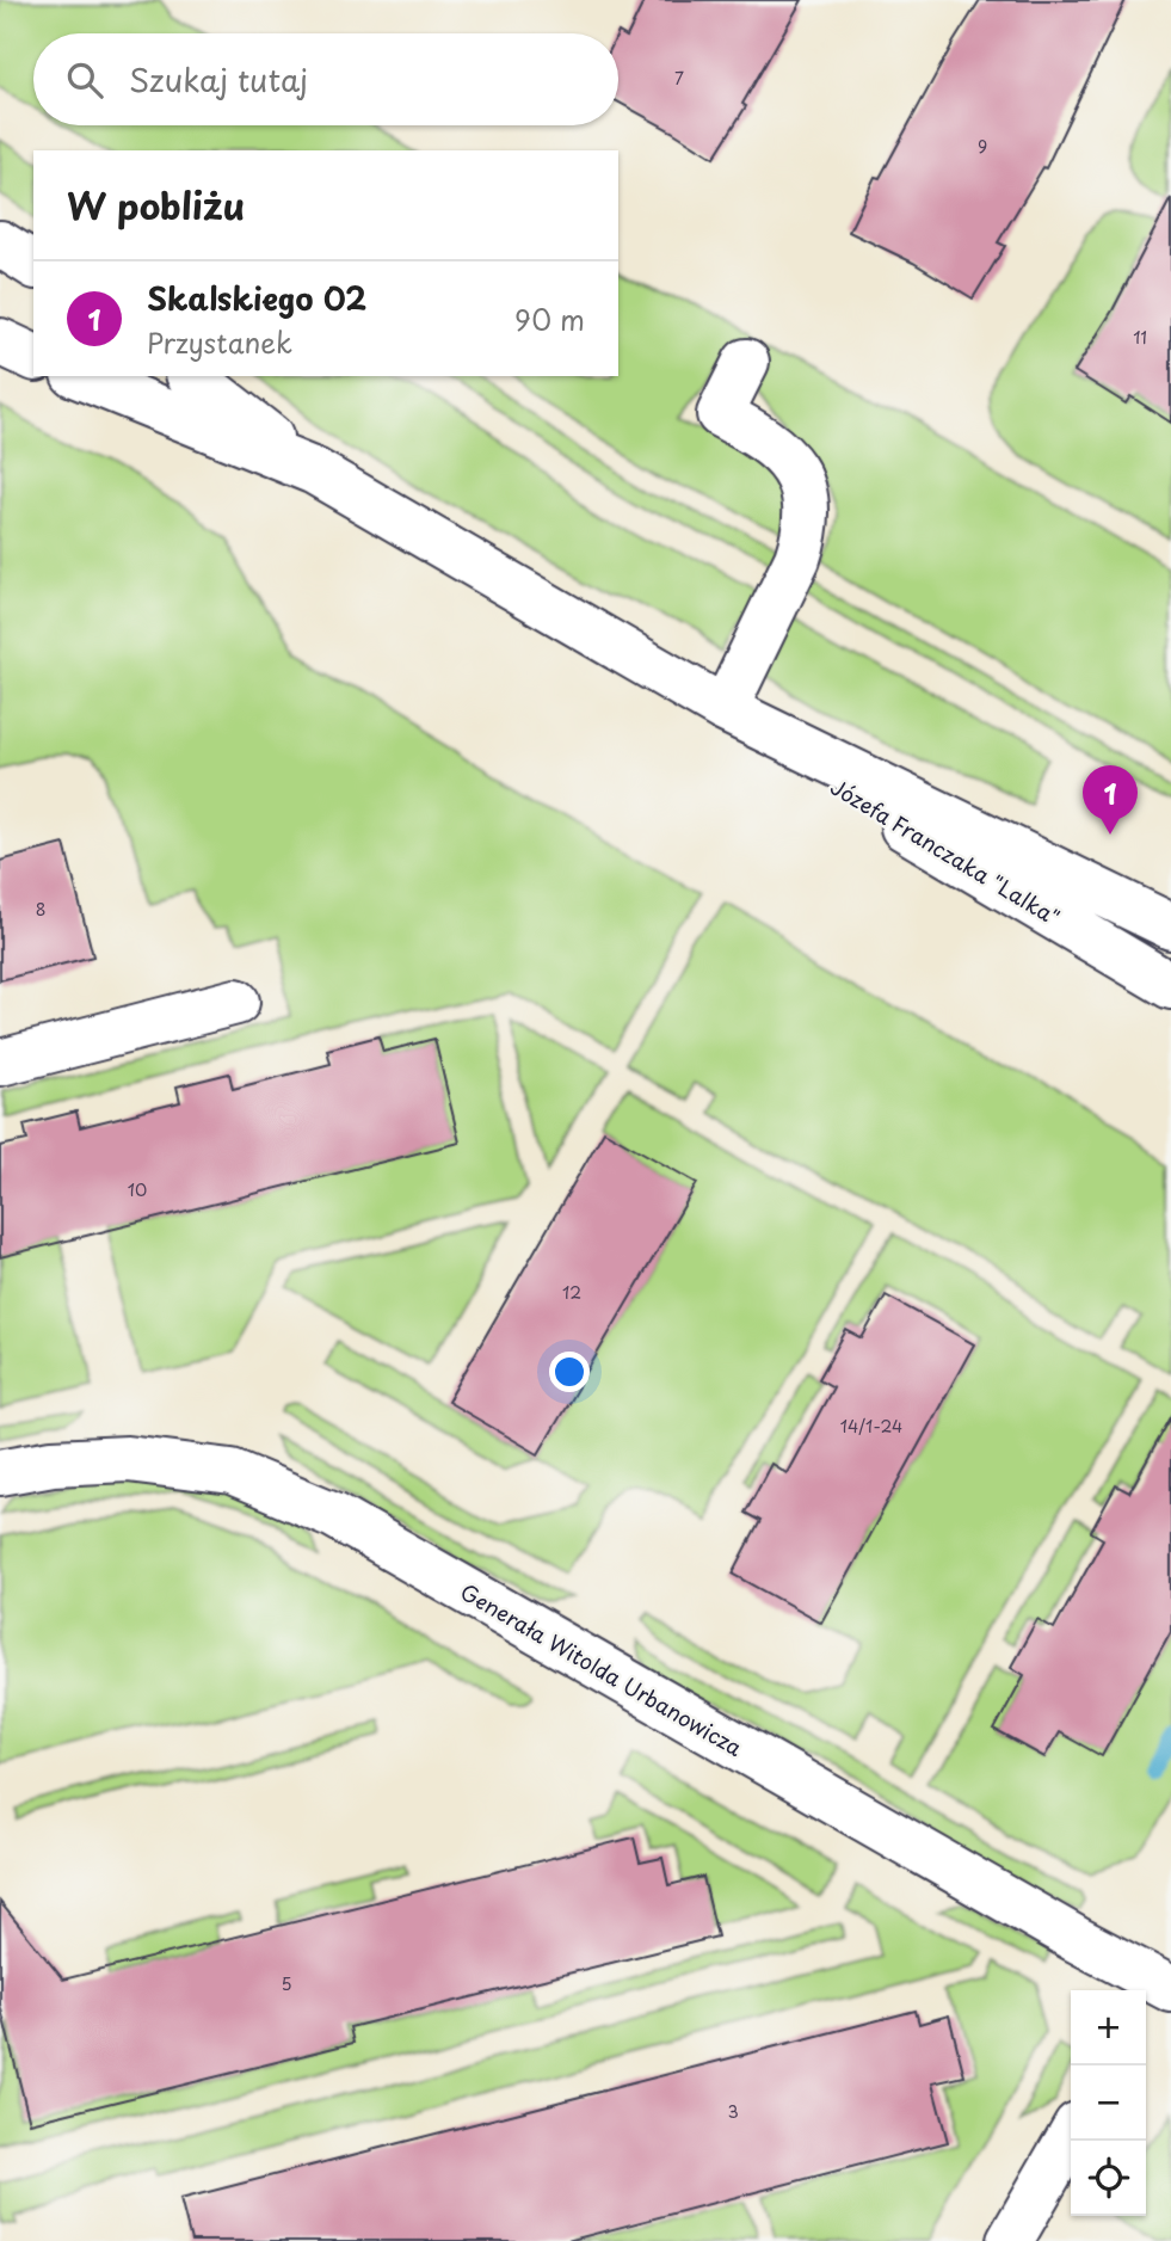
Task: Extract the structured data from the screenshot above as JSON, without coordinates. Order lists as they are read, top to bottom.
{
  "streets": {
    "street": ["Józefa Franczaka \"Lalka\"", "Generała Witolda Urbanowicza"]
  },
  "house_numbers": [
    "7",
    "9",
    "11",
    "8",
    "10",
    "12",
    "14/1-24",
    "5",
    "3"
  ],
  "page": {
    "search": "Szukaj tutaj",
    "heading": "W pobliżu",
    "list": [
      {
        "mark": "1",
        "name": "Skalskiego 02",
        "note": "Przystanek",
        "value": "90 m"
      }
    ],
    "pins": "1",
    "map_buttons": ["+", "−"]
  }
}
